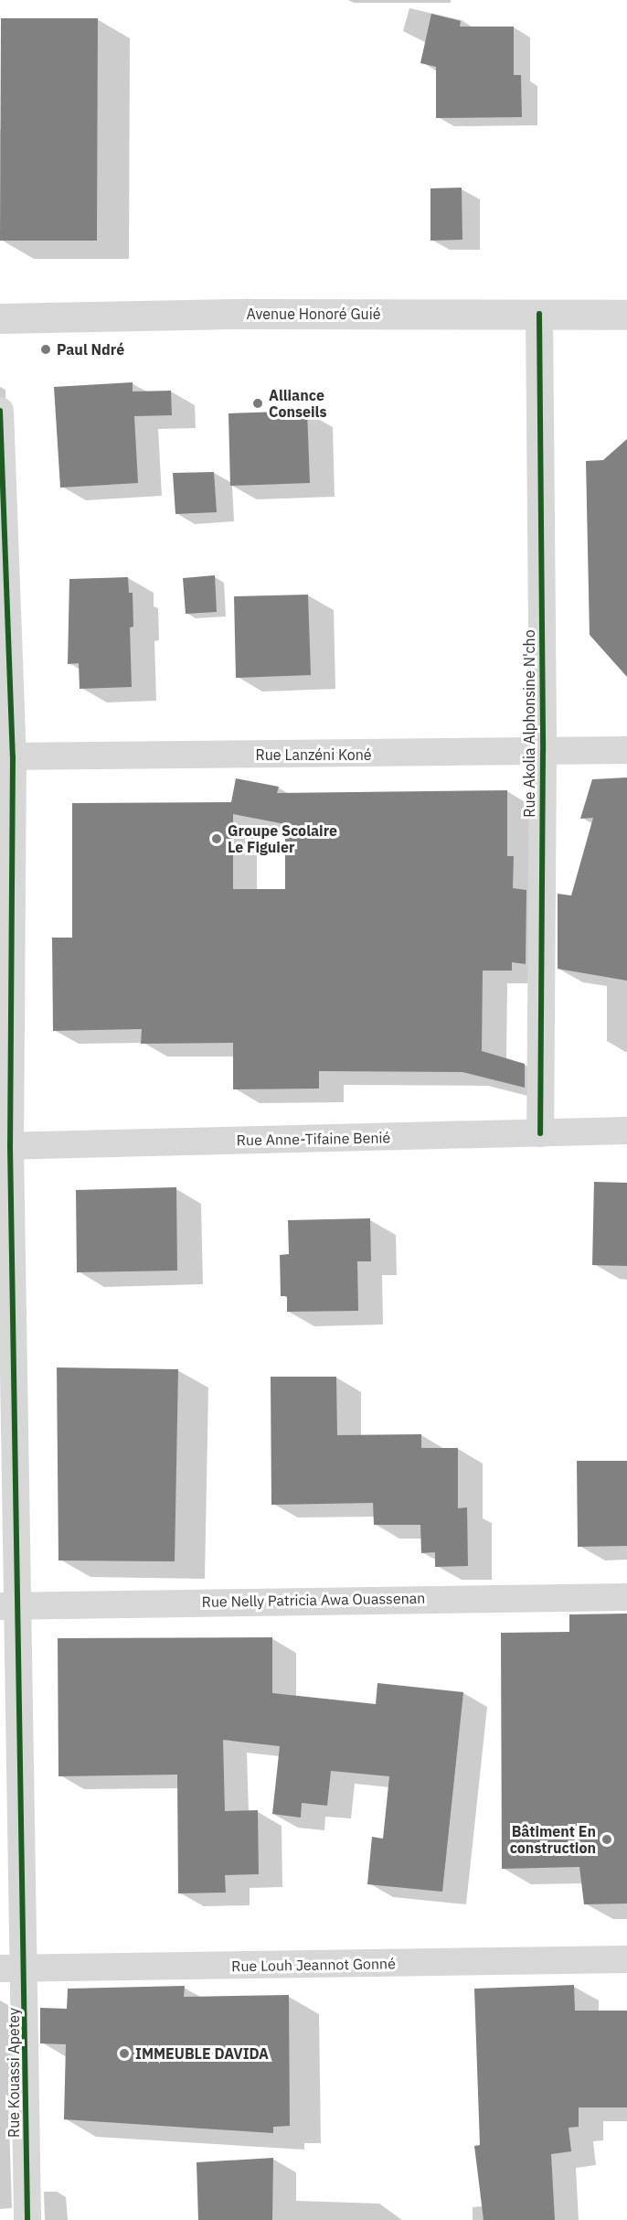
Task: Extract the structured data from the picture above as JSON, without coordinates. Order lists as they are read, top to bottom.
{
  "streets": {
    "street": [
      "Avenue Honoré Guié",
      "Rue Akolia Alphonsine N'cho",
      "Rue Lanzéni Koné",
      "Rue Anne-Tifaine Benié",
      "Rue Nelly Patricia Awa Ouassenan",
      "Rue Louh Jeannot Gonné",
      "Rue Kouassi Apetey"
    ]
  },
  "crossings": [
    ["Avenue Honoré Guié", "Rue Akolia Alphonsine N'cho"],
    ["Rue Akolia Alphonsine N'cho", "Rue Lanzéni Koné"],
    ["Rue Akolia Alphonsine N'cho", "Rue Anne-Tifaine Benié"],
    ["Rue Lanzéni Koné", "Rue Kouassi Apetey"],
    ["Rue Anne-Tifaine Benié", "Rue Kouassi Apetey"],
    ["Rue Nelly Patricia Awa Ouassenan", "Rue Kouassi Apetey"],
    ["Rue Louh Jeannot Gonné", "Rue Kouassi Apetey"]
  ],
  "places": [
    "Paul Ndré",
    "Alliance Conseils",
    "Groupe Scolaire Le Figuier",
    "Bâtiment En construction",
    "IMMEUBLE DAVIDA"
  ]
}
